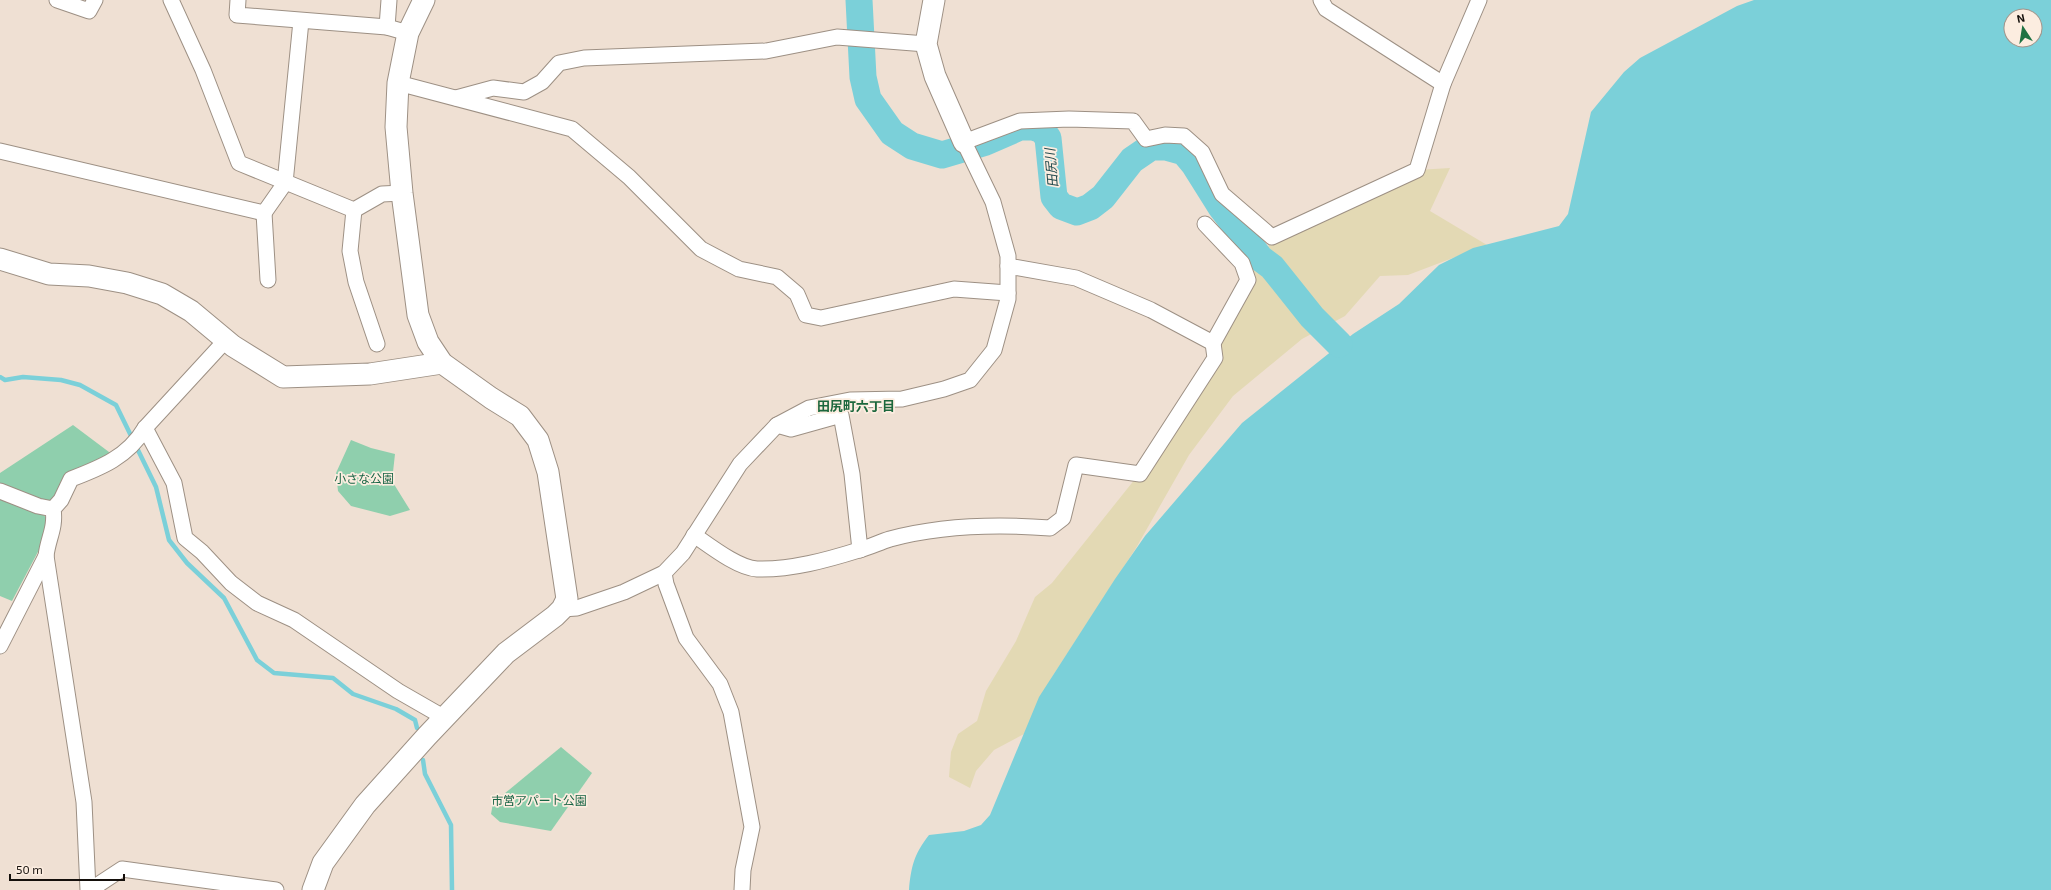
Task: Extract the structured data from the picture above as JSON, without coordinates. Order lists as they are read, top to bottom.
{
  "districts": ["田尻町六丁目"],
  "water": ["田尻川"],
  "parks": ["小さな公園", "市営アパート公園"],
  "scale_bar": "50 m",
  "north": "top"
}
